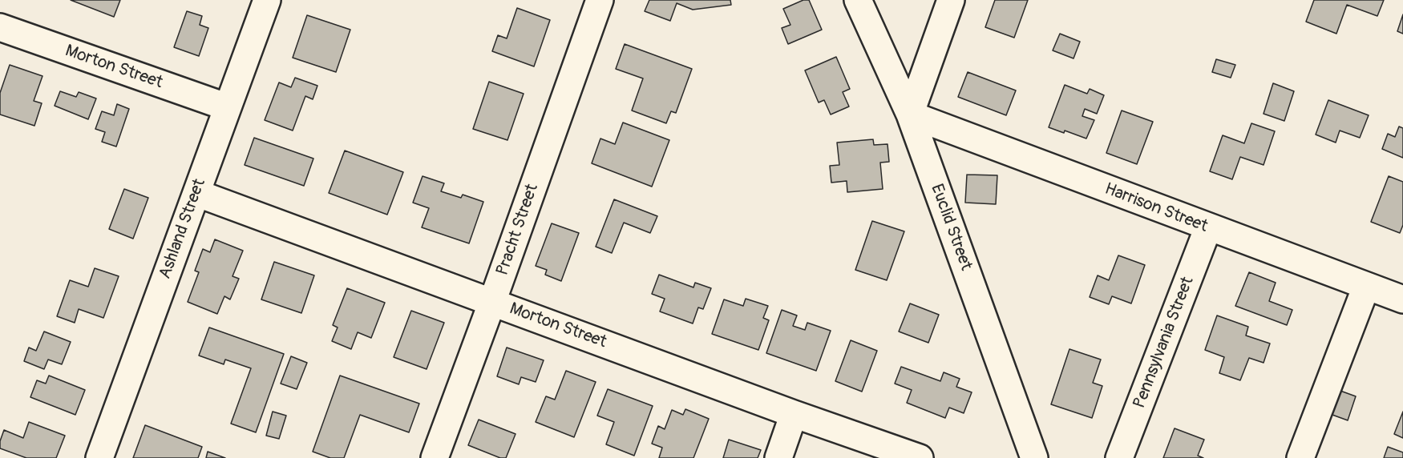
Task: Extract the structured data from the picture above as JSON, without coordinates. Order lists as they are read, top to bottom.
{
  "streets": {
    "street": [
      "Morton Street",
      "Harrison Street",
      "Euclid Street",
      "Ashland Street",
      "Pracht Street",
      "Pennsylvania Street"
    ]
  },
  "crossings": [
    ["Morton Street", "Ashland Street"],
    ["Morton Street", "Pracht Street"],
    ["Harrison Street", "Euclid Street"],
    ["Harrison Street", "Pennsylvania Street"]
  ]
}
